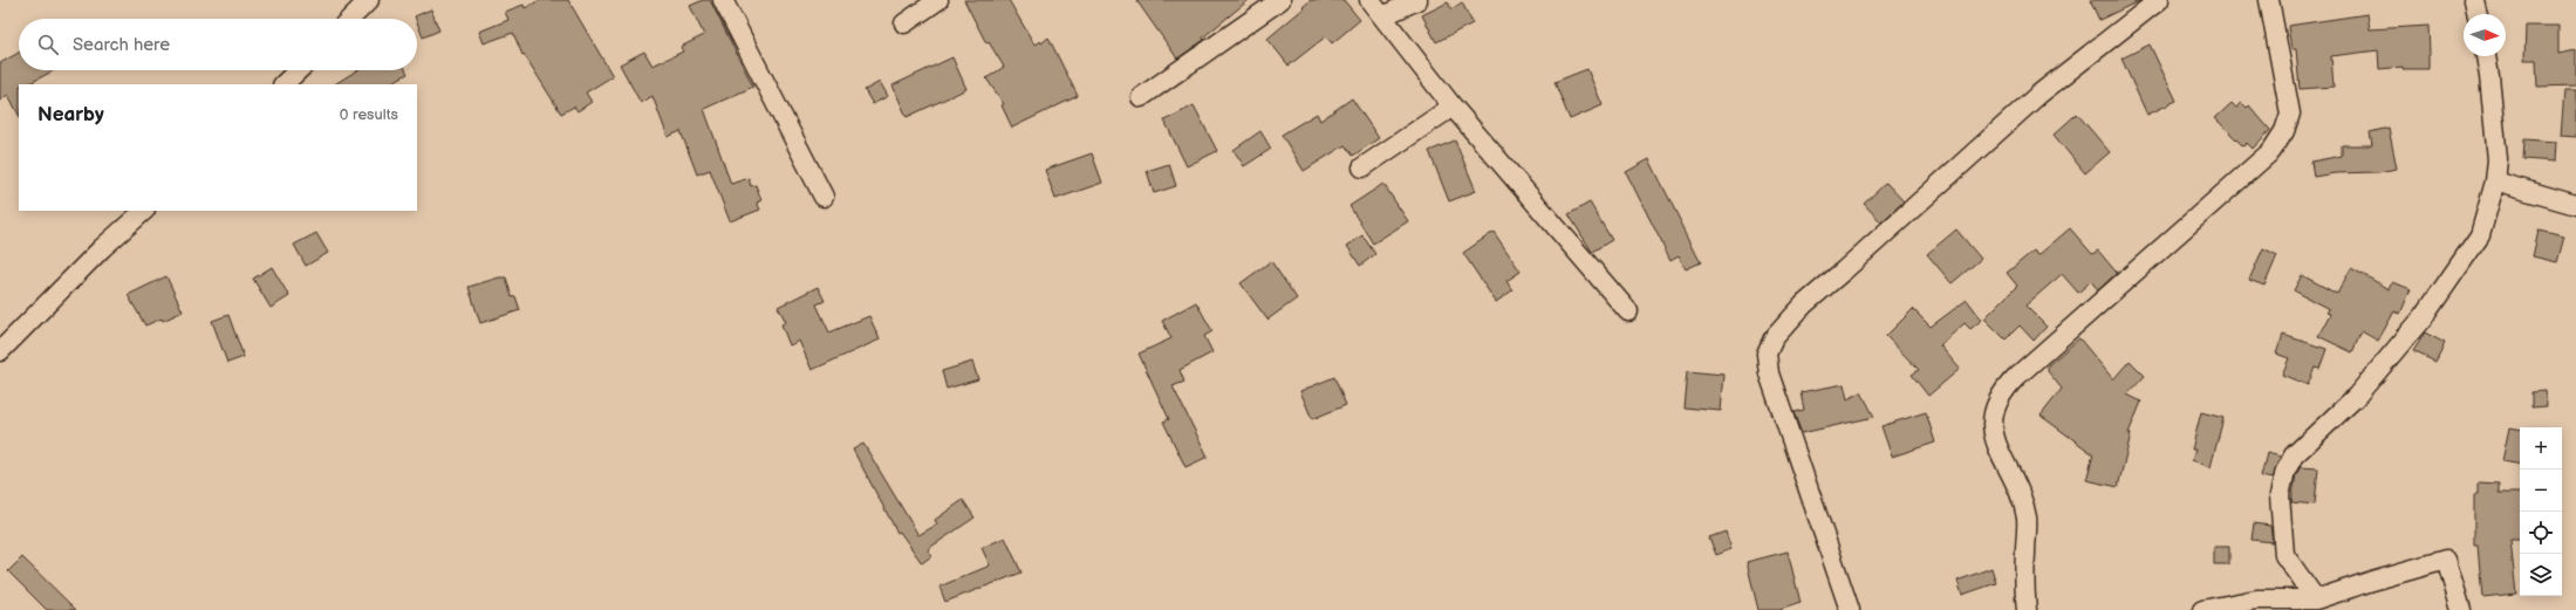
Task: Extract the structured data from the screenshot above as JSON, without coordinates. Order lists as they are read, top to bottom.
{
  "north": "right",
  "page": {
    "search": "Search here",
    "heading": ["Nearby", "0 results"],
    "map_buttons": ["+", "−"]
  }
}
